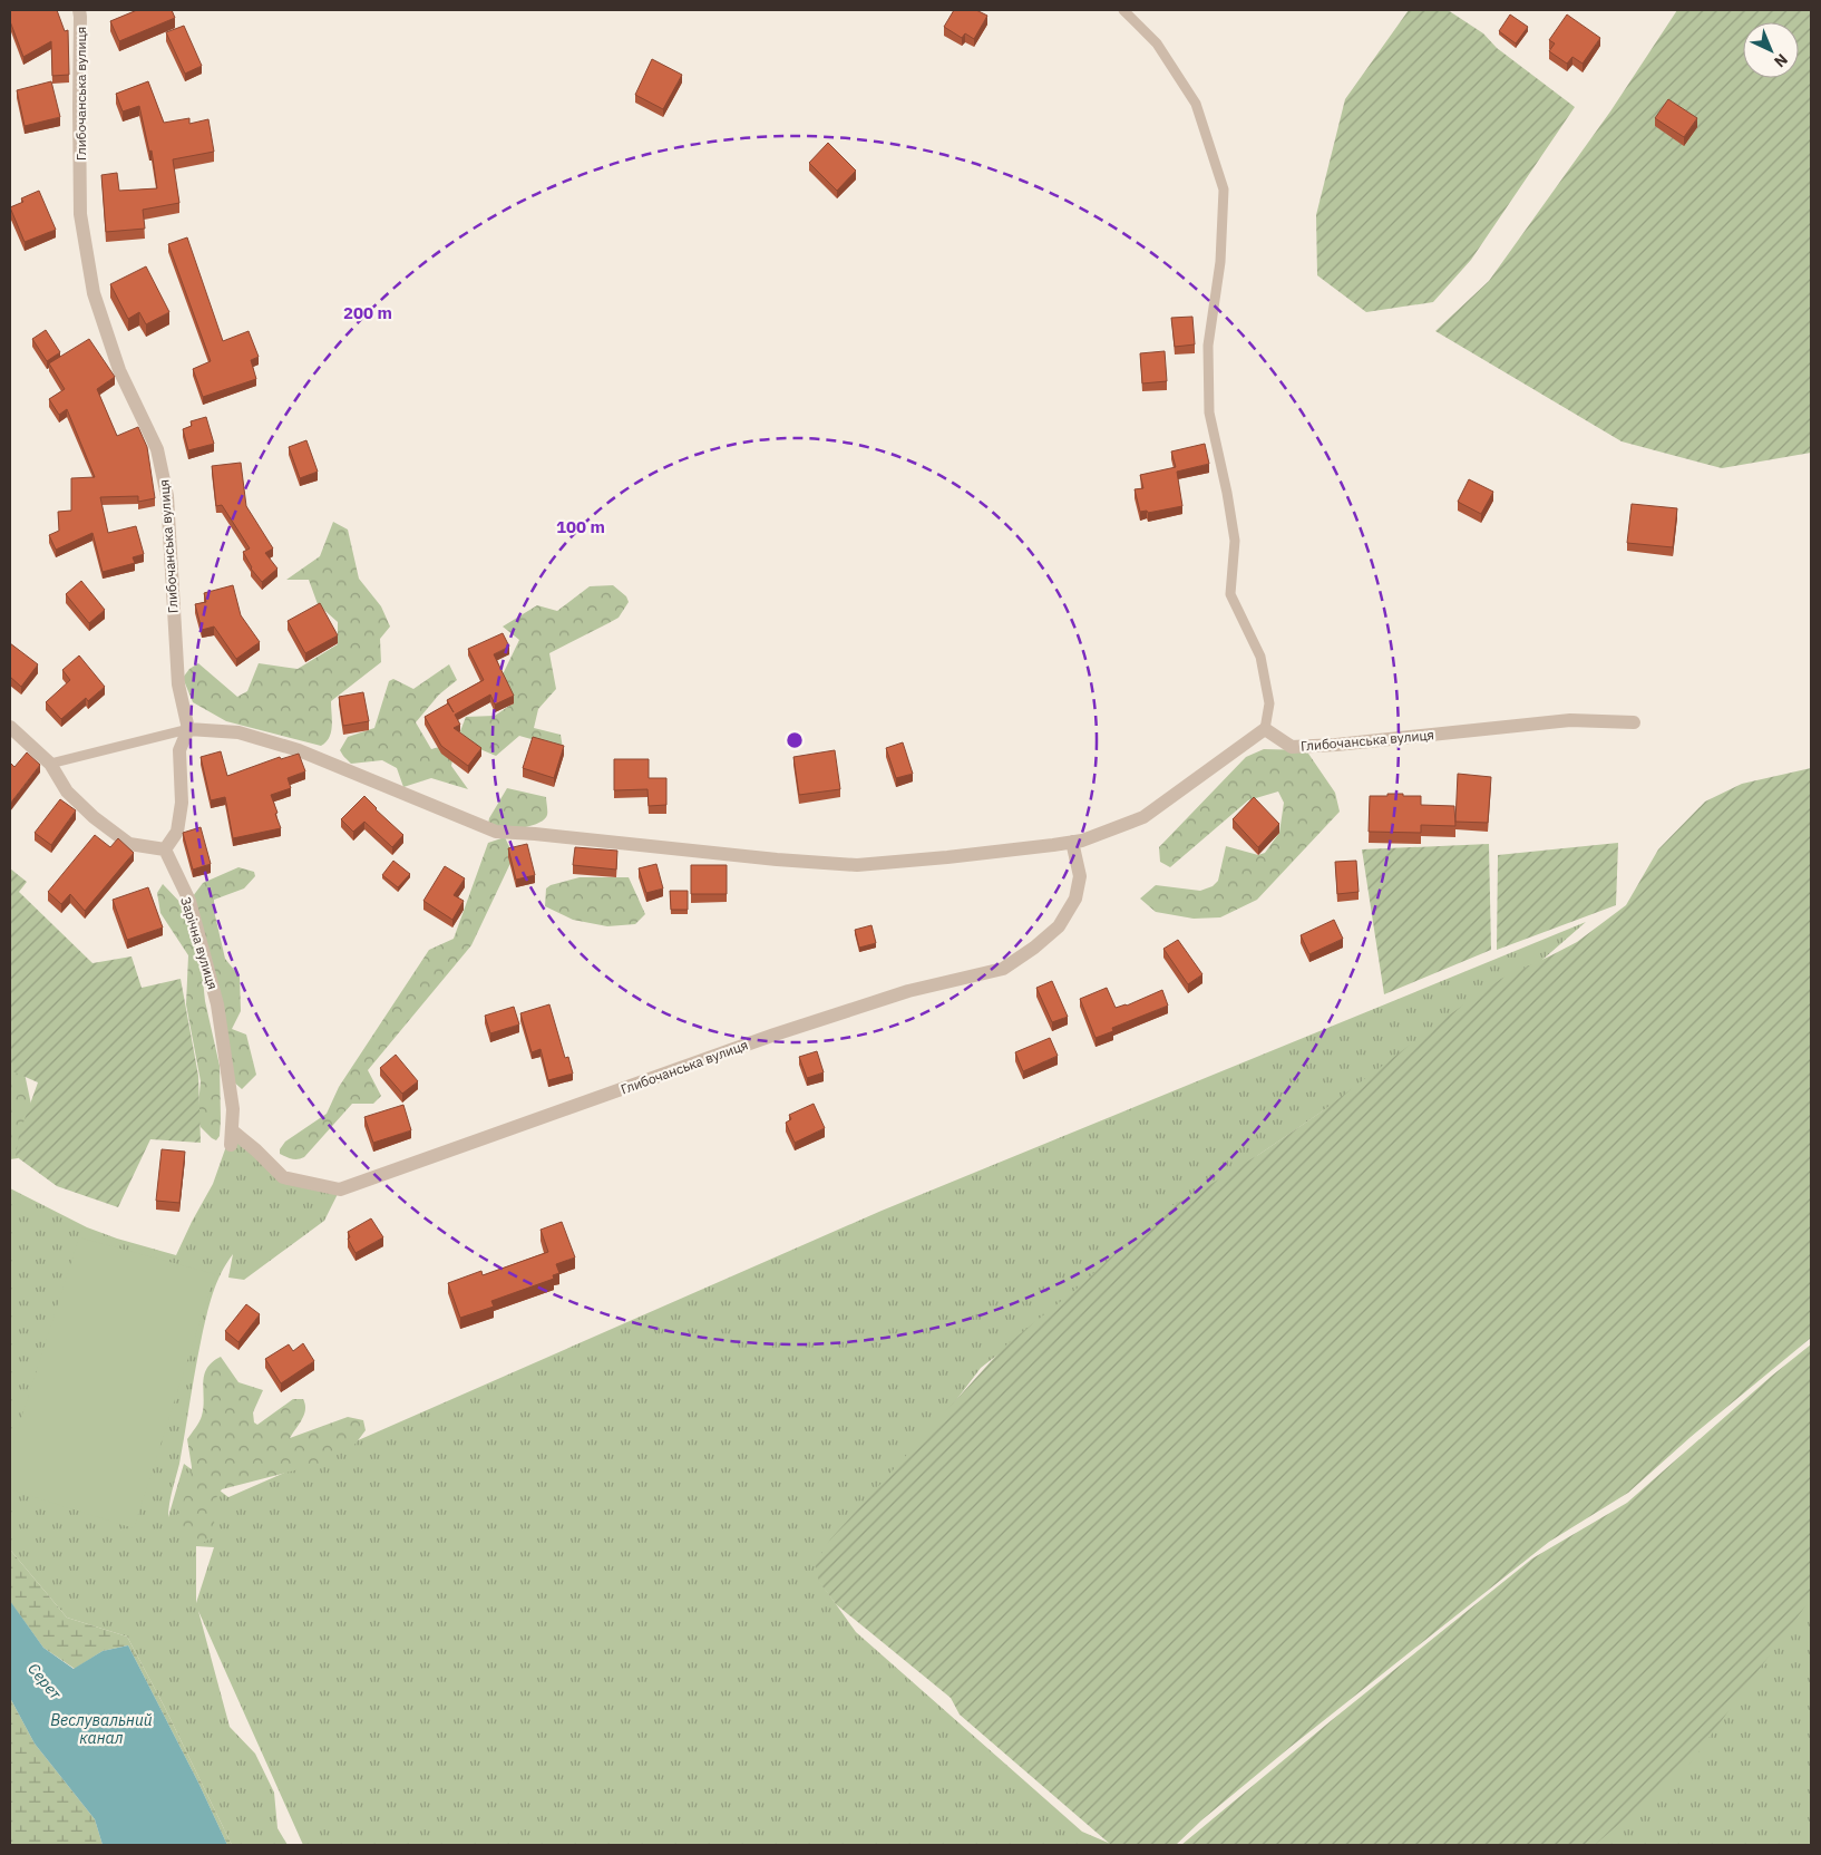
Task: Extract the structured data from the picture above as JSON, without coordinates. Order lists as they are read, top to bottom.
{
  "streets": {
    "street": ["Глибочанська вулиця", "Зарічна вулиця"]
  },
  "crossings": [
    ["Глибочанська вулиця", "Зарічна вулиця"]
  ],
  "water": ["Серет", "Веслувальний канал"],
  "north": "bottom right",
  "rings": ["200 m", "100 m"]
}
